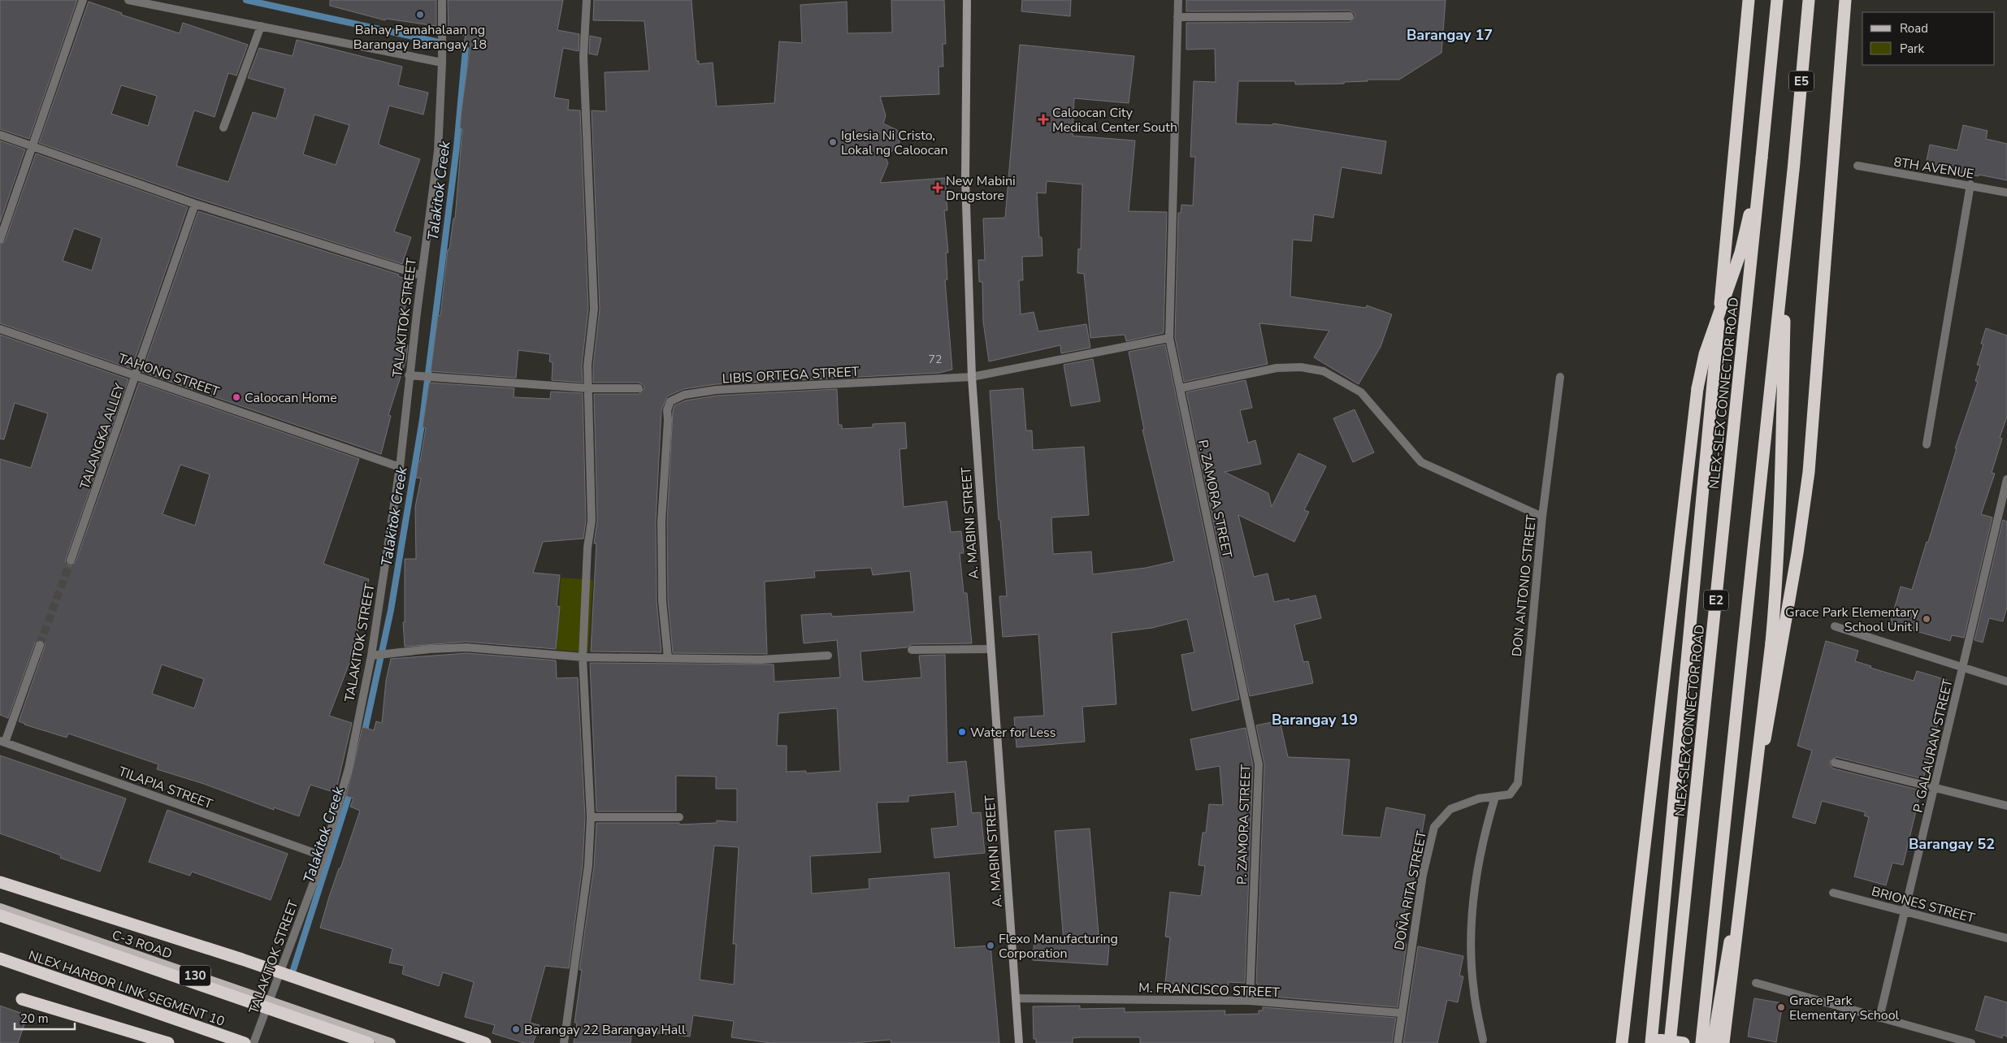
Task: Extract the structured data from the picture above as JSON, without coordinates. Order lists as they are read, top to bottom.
{
  "streets": {
    "highway": [
      "E5",
      "NLEX-SLEX CONNECTOR ROAD",
      "E2",
      "NLEX HARBOR LINK SEGMENT 10"
    ],
    "main road": ["A. MABINI STREET", "C-3 ROAD", "130"],
    "street": [
      "8TH AVENUE",
      "TALAKITOK STREET",
      "TAHONG STREET",
      "LIBIS ORTEGA STREET",
      "TALANGKA ALLEY",
      "P. ZAMORA STREET",
      "DON ANTONIO STREET",
      "P. GALAURAN STREET",
      "TILAPIA STREET",
      "DOÑA RITA STREET",
      "BRIONES STREET",
      "M. FRANCISCO STREET"
    ]
  },
  "crossings": [
    ["E5", "NLEX-SLEX CONNECTOR ROAD"],
    ["E5", "E2"],
    ["TALAKITOK STREET", "TAHONG STREET"],
    ["TALAKITOK STREET", "TILAPIA STREET"],
    ["TALAKITOK STREET", "C-3 ROAD"],
    ["TAHONG STREET", "TALANGKA ALLEY"],
    ["LIBIS ORTEGA STREET", "P. ZAMORA STREET"],
    ["LIBIS ORTEGA STREET", "A. MABINI STREET"],
    ["P. ZAMORA STREET", "M. FRANCISCO STREET"],
    ["A. MABINI STREET", "M. FRANCISCO STREET"],
    ["DON ANTONIO STREET", "DOÑA RITA STREET"],
    ["P. GALAURAN STREET", "BRIONES STREET"],
    ["DOÑA RITA STREET", "M. FRANCISCO STREET"]
  ],
  "districts": ["Barangay 17", "Barangay 19", "Barangay 52"],
  "water": ["Talakitok Creek"],
  "places": {
    "other": [
      "Bahay Pamahalaan ng Barangay Barangay 18",
      "Iglesia Ni Cristo, Lokal ng Caloocan",
      "Caloocan Home",
      "Grace Park Elementary School Unit I",
      "Water for Less",
      "Flexo Manufacturing Corporation",
      "Grace Park Elementary School",
      "Barangay 22 Barangay Hall"
    ],
    "health": ["Caloocan City Medical Center South", "New Mabini Drugstore"]
  },
  "house_numbers": ["72"],
  "legend": ["Road", "Park"],
  "scale_bar": "20 m"
}
